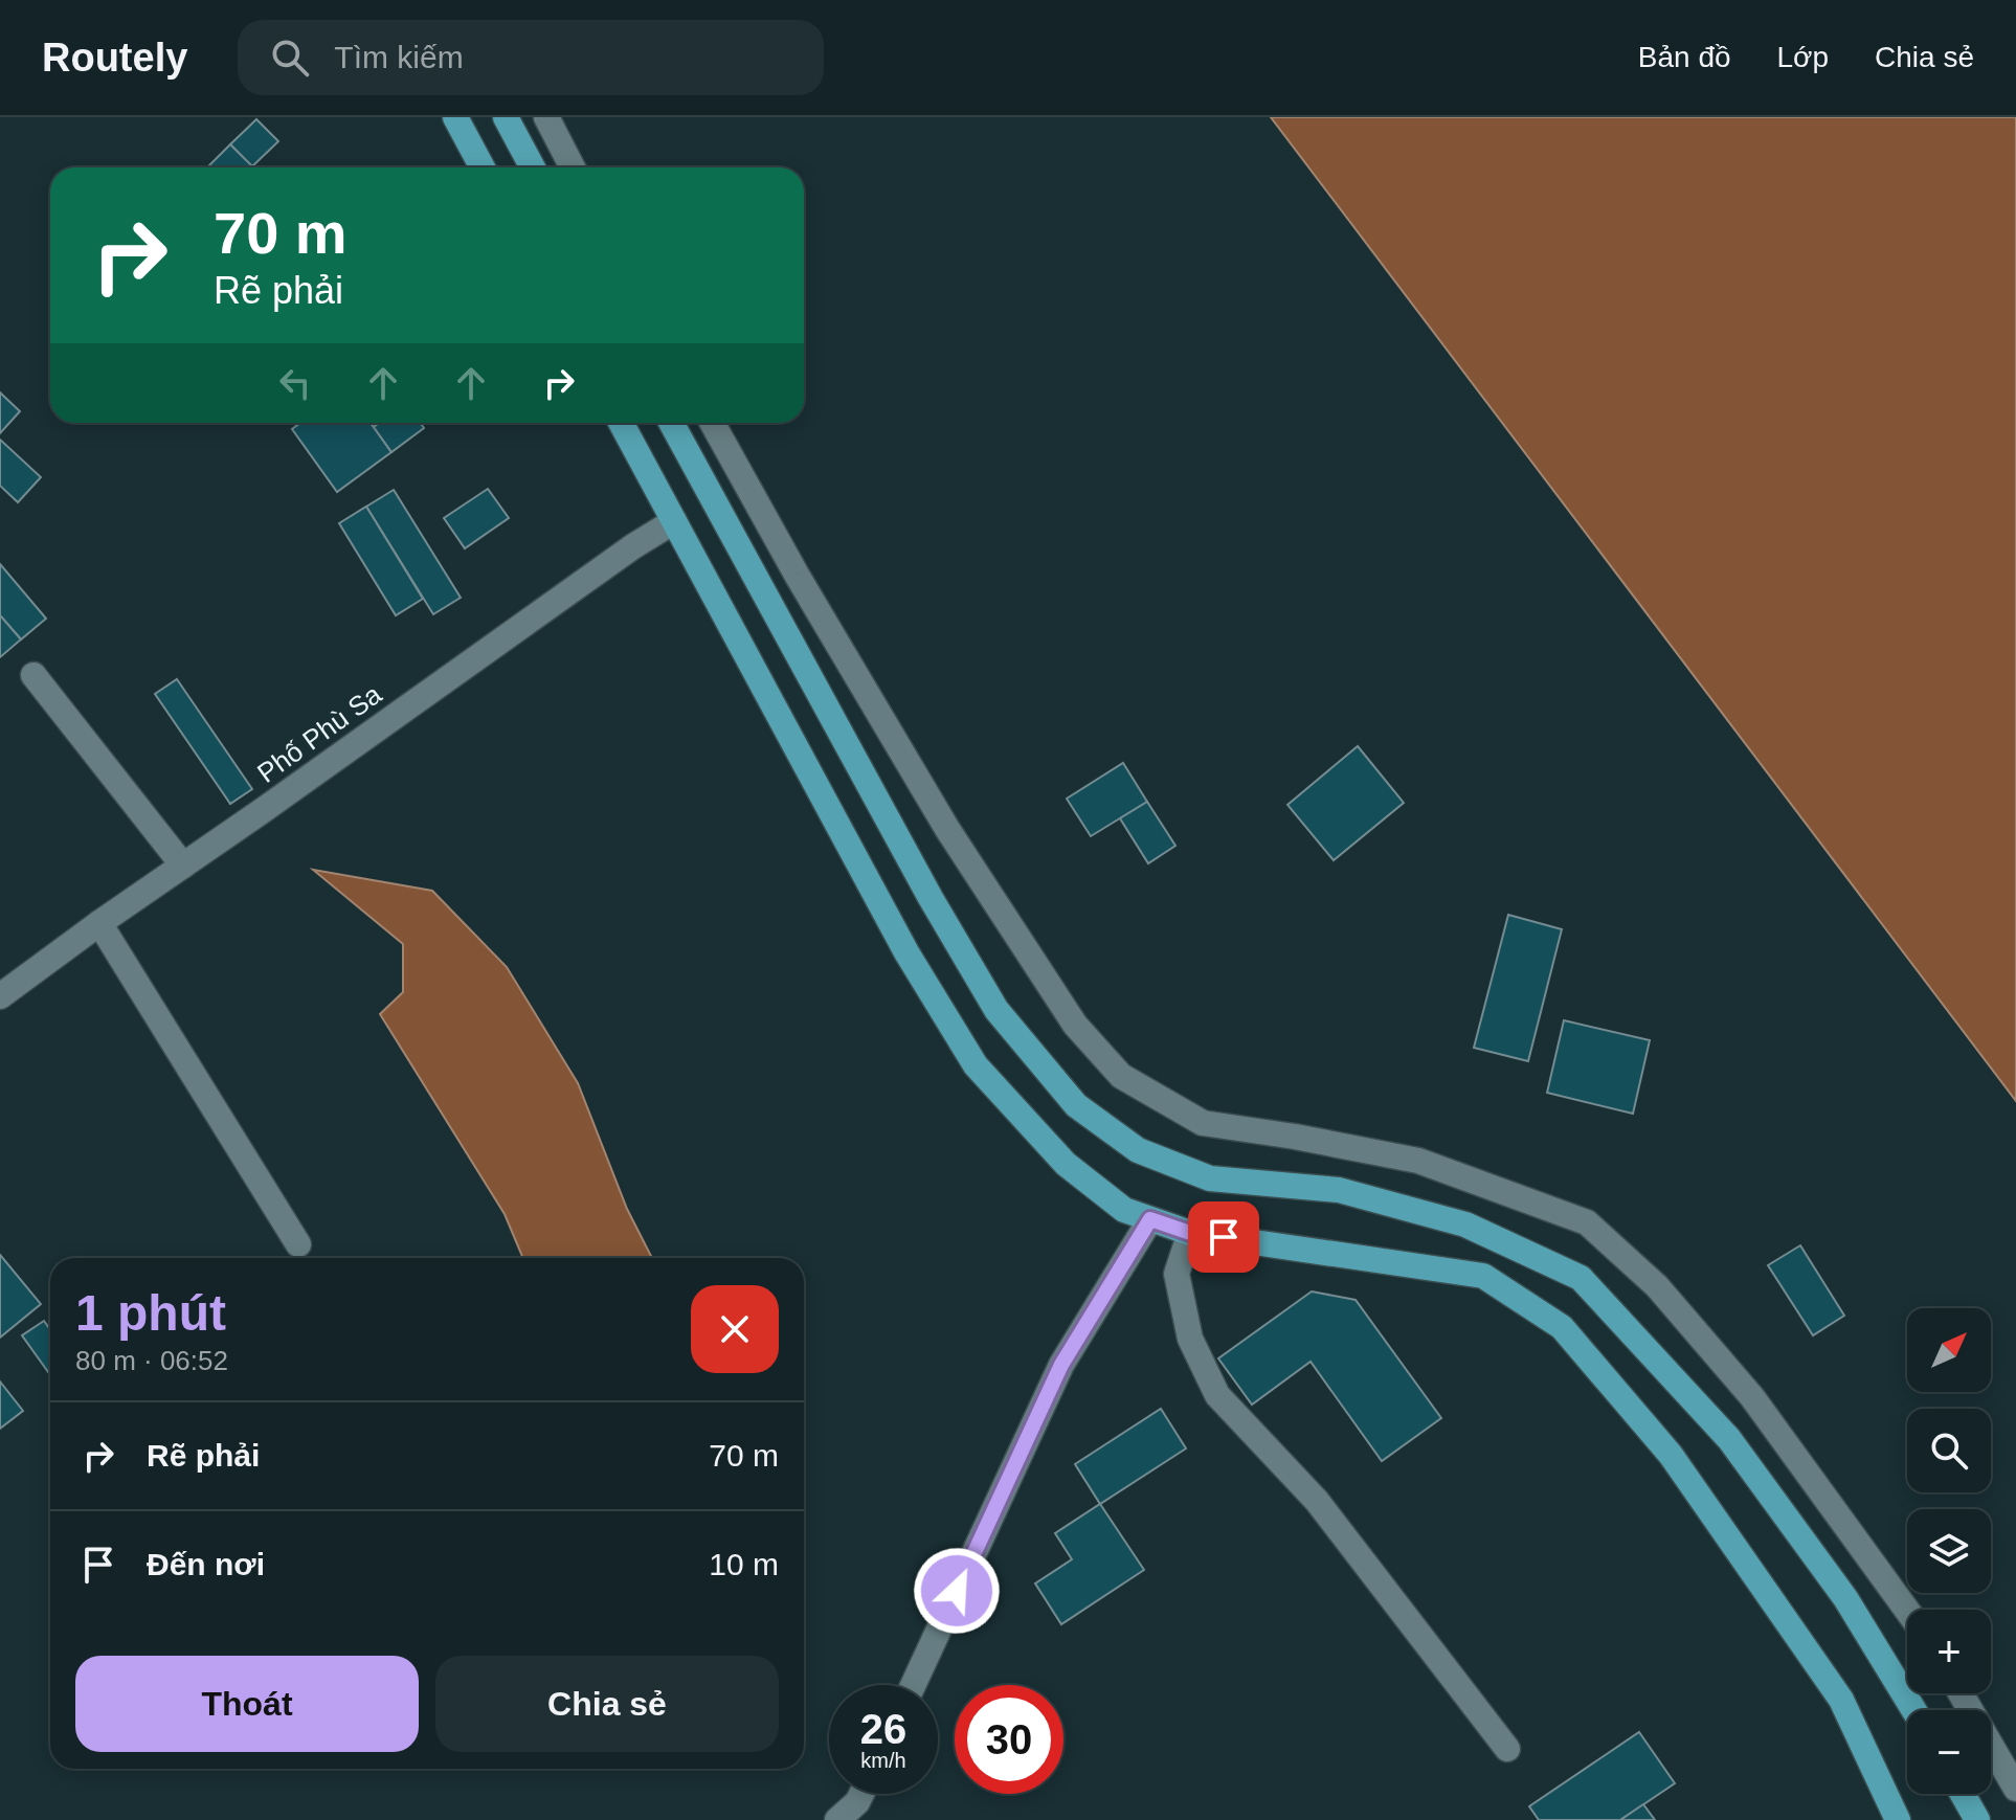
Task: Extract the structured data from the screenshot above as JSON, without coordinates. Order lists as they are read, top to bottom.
{
  "streets": {
    "street": ["Phố Phù Sa"]
  },
  "north": "top right",
  "page": {
    "header": "Routely",
    "search": "Tìm kiếm",
    "nav": ["Bản đồ", "Lớp", "Chia sẻ"],
    "turn": ["70 m", "Rẽ phải"],
    "heading": ["1 phút", "80 m · 06:52"],
    "map_buttons": ["+", "−"],
    "list": [
      {
        "name": "Rẽ phải",
        "value": "70 m"
      },
      {
        "name": "Đến nơi",
        "value": "10 m"
      }
    ],
    "buttons": ["Thoát", "Chia sẻ"],
    "speed": "26 km/h",
    "limit": "30"
  }
}
